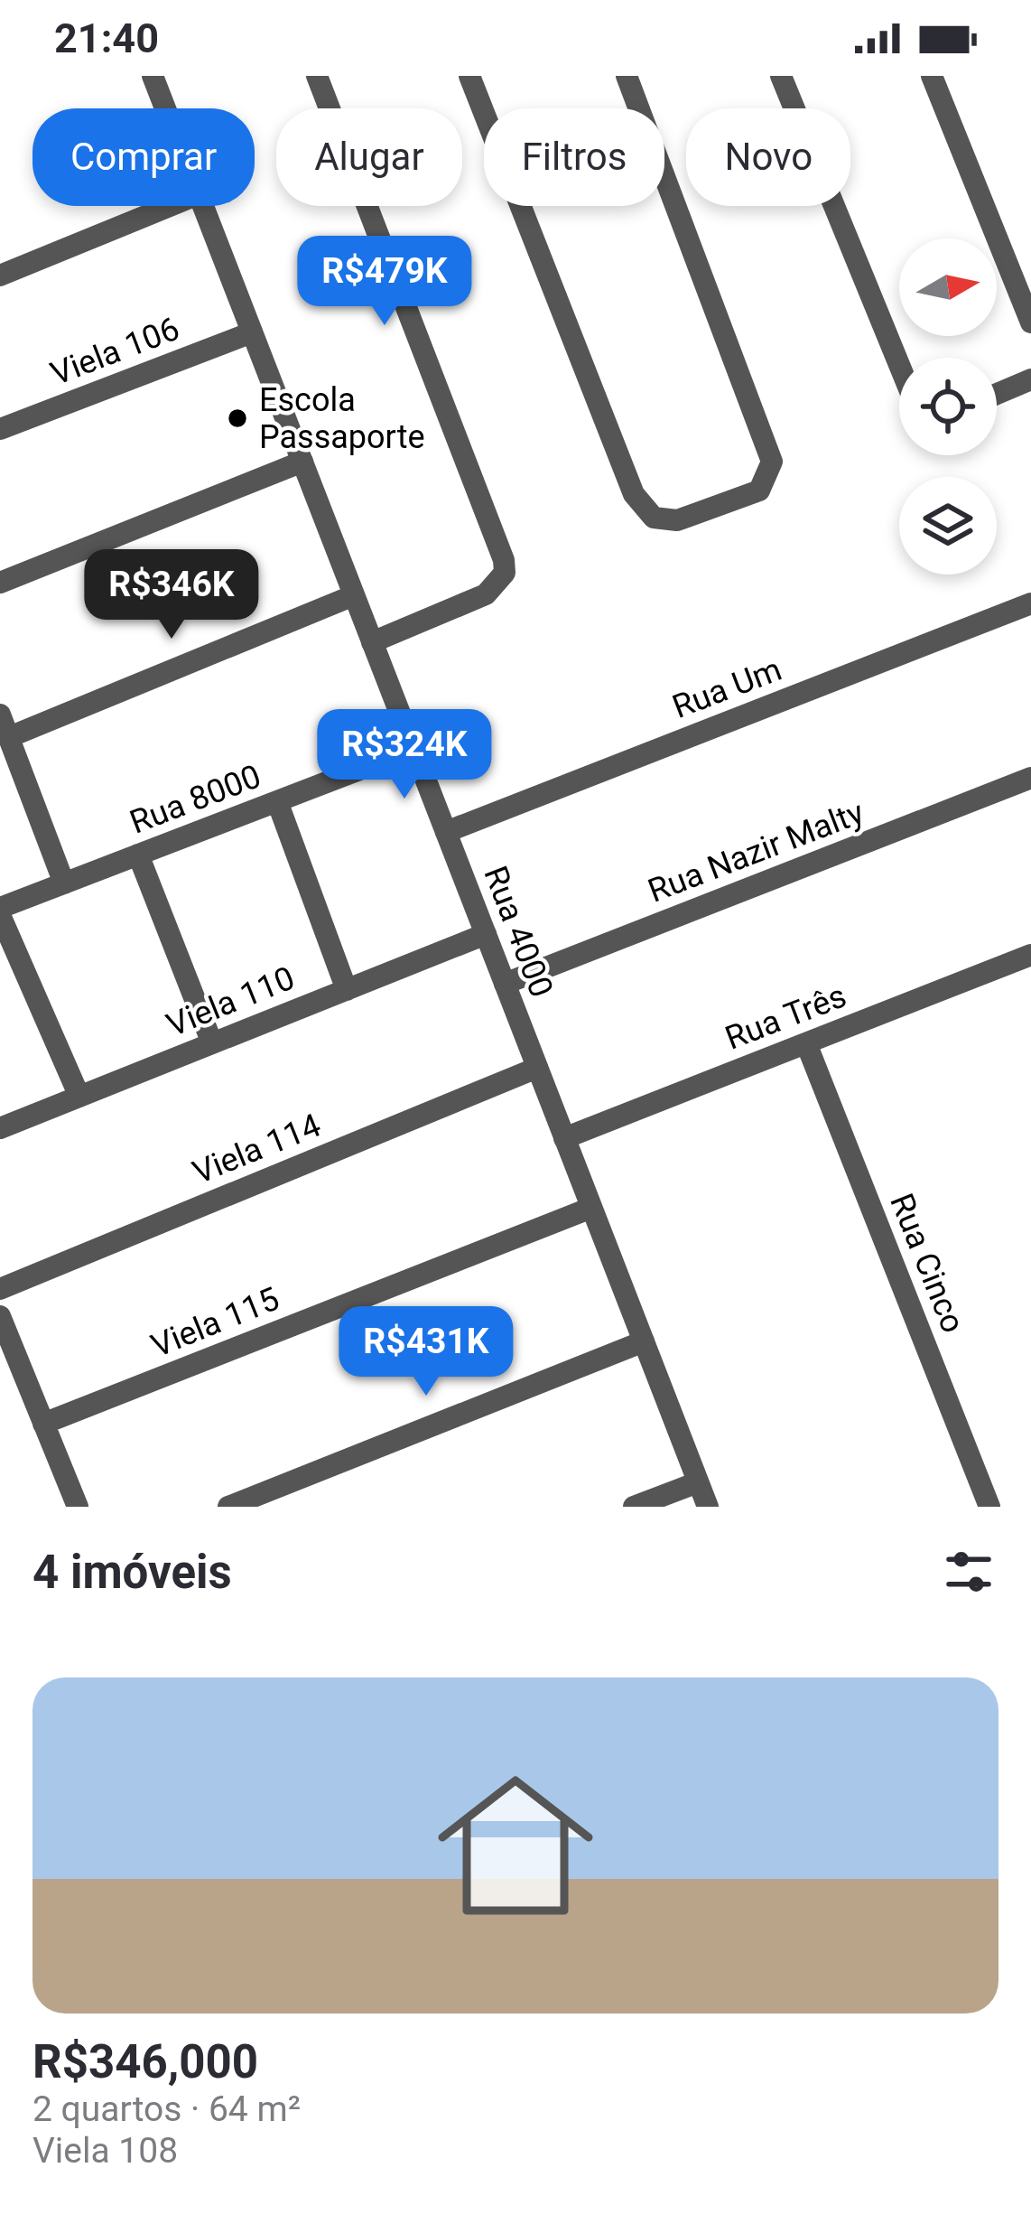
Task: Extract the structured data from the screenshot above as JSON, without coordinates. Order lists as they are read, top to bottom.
{
  "streets": {
    "street": [
      "Viela 106",
      "Rua Um",
      "Rua 8000",
      "Rua Nazir Malty",
      "Rua 4000",
      "Viela 110",
      "Rua Três",
      "Viela 114",
      "Rua Cinco",
      "Viela 115"
    ]
  },
  "crossings": [
    ["Viela 106", "Rua 4000"],
    ["Rua Um", "Rua 4000"],
    ["Rua 8000", "Rua 4000"],
    ["Rua Nazir Malty", "Rua 4000"],
    ["Rua 4000", "Viela 110"],
    ["Rua 4000", "Rua Três"],
    ["Rua 4000", "Viela 114"],
    ["Rua 4000", "Viela 115"],
    ["Rua Três", "Rua Cinco"]
  ],
  "places": ["Escola Passaporte"],
  "north": "right",
  "page": {
    "status": "21:40",
    "chip": [
      "Comprar",
      "Alugar",
      "Filtros",
      "Novo"
    ],
    "price": [
      "R$479K",
      "R$346K",
      "R$324K",
      "R$431K"
    ],
    "heading": "4 imóveis",
    "list": [
      {
        "name": "R$346,000",
        "note": "2 quartos · 64 m² · Viela 108"
      }
    ]
  }
}
